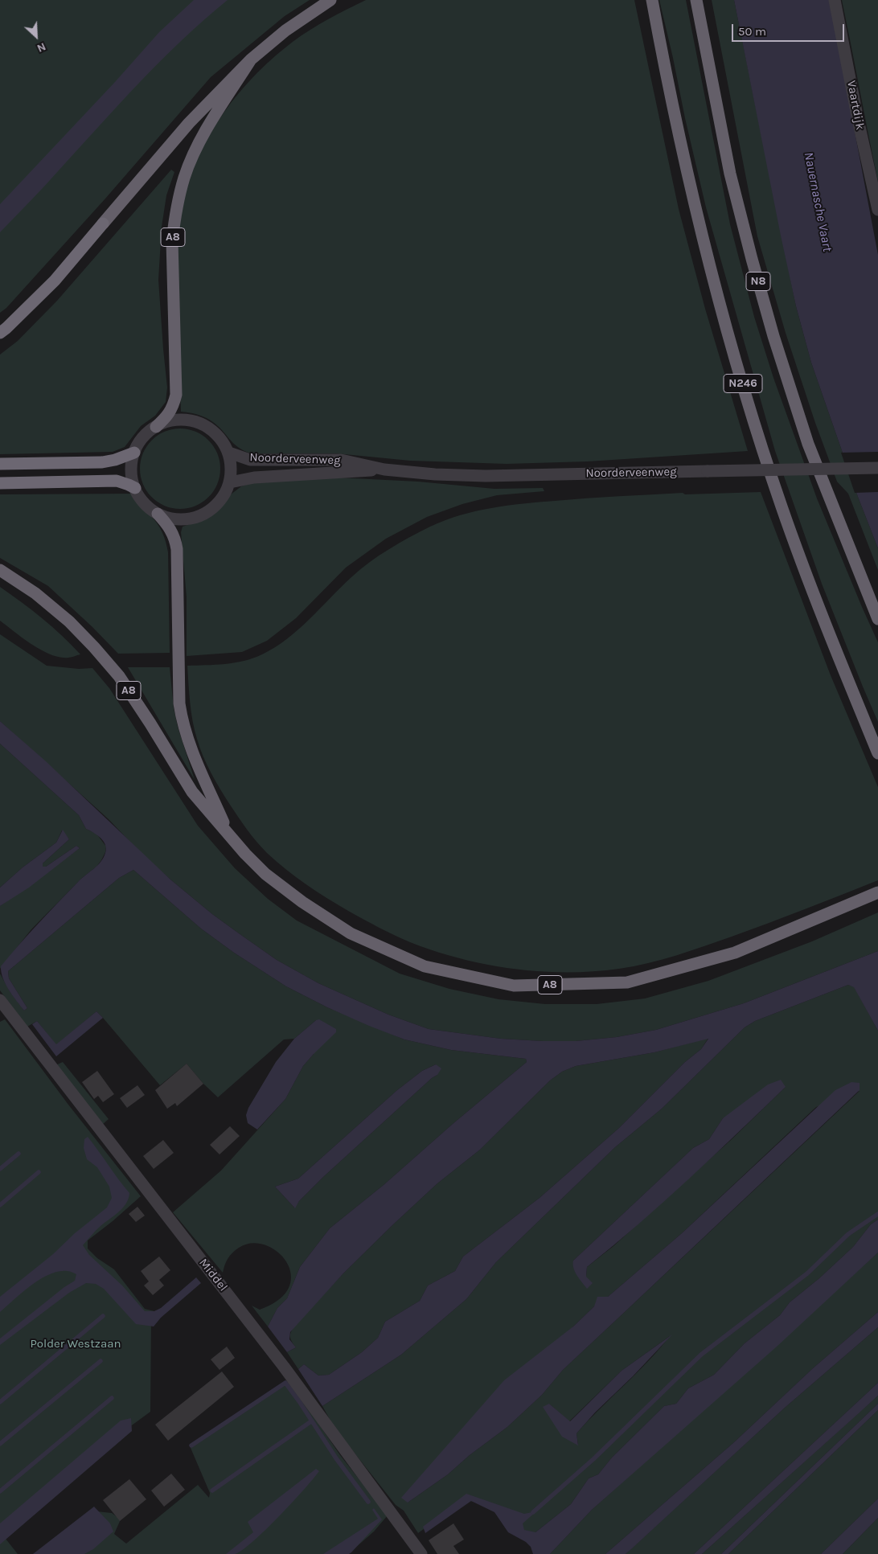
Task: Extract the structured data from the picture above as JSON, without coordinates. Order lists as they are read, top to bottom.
{
  "streets": {
    "highway": ["A8", "N8", "N246"],
    "street": ["Vaartdijk", "Noorderveenweg", "Middel"]
  },
  "crossings": [
    ["A8", "Noorderveenweg"]
  ],
  "water": ["Nauernasche Vaart"],
  "parks": ["Polder Westzaan"],
  "scale_bar": "50 m",
  "north": "bottom right"
}
